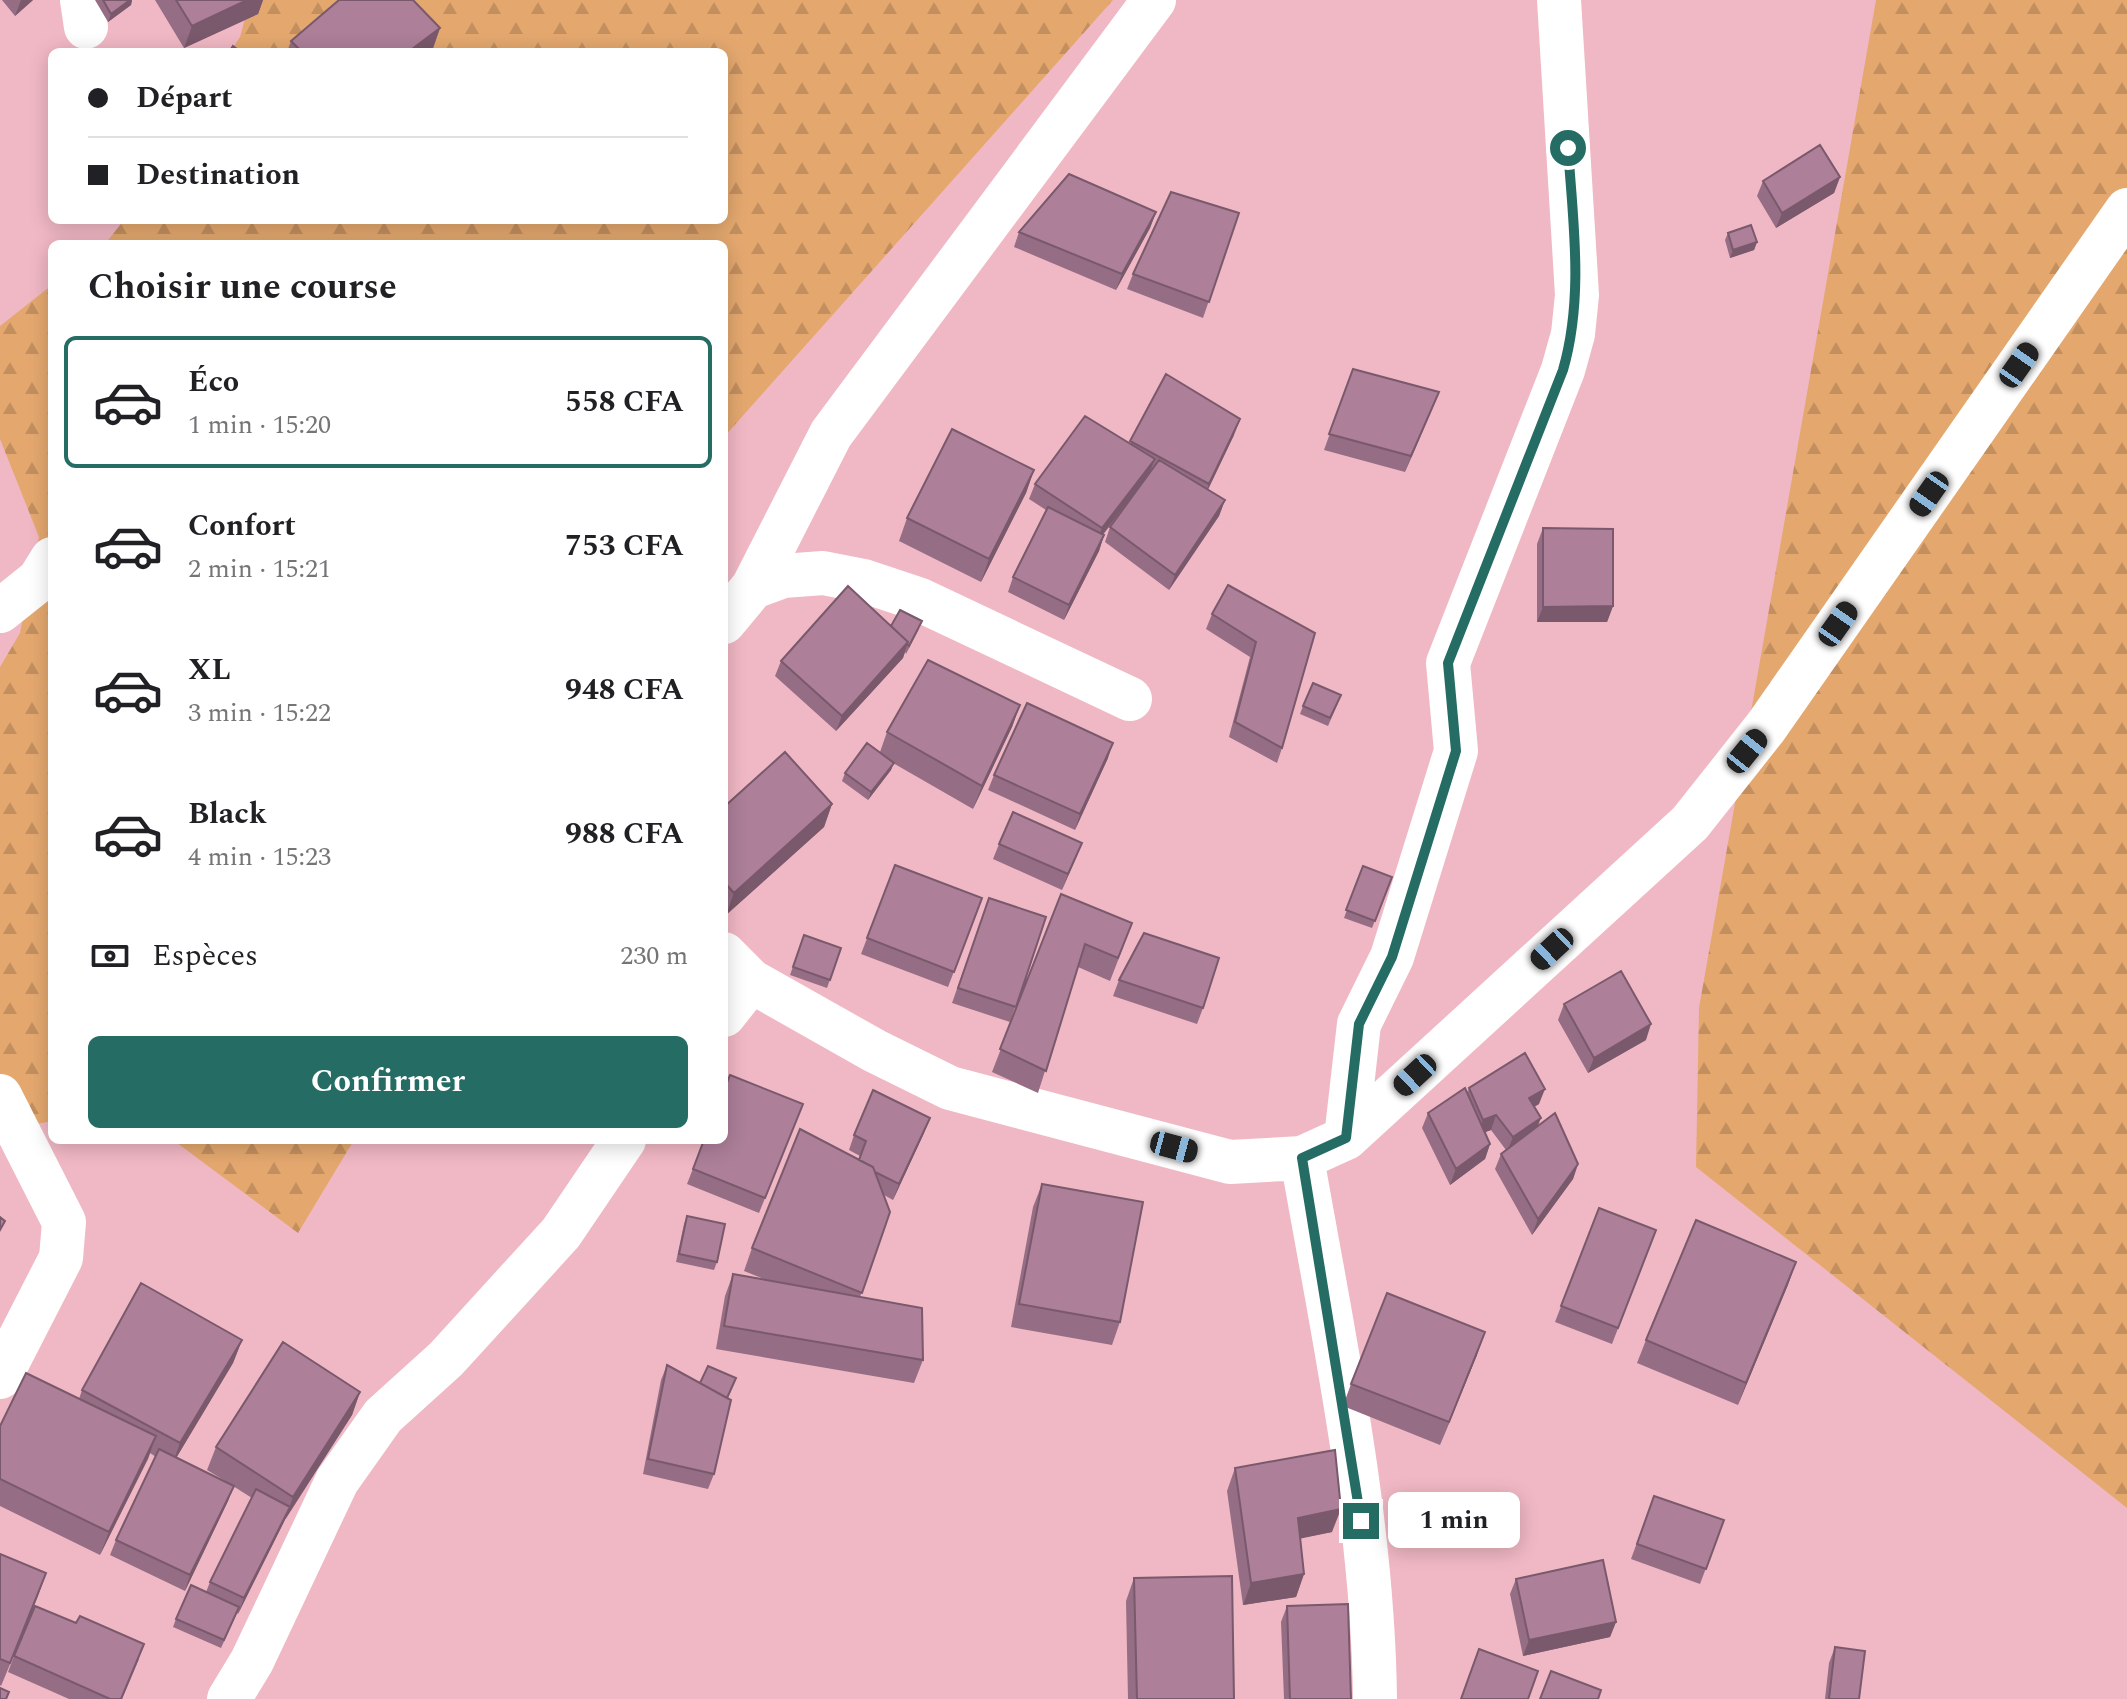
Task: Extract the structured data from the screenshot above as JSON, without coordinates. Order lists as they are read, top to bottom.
{
  "page": {
    "banner": ["Départ", "Destination"],
    "heading": "Choisir une course",
    "list": [
      {
        "name": "Éco",
        "note": "1 min · 15:20",
        "value": "558 CFA"
      },
      {
        "name": "Confort",
        "note": "2 min · 15:21",
        "value": "753 CFA"
      },
      {
        "name": "XL",
        "note": "3 min · 15:22",
        "value": "948 CFA"
      },
      {
        "name": "Black",
        "note": "4 min · 15:23",
        "value": "988 CFA"
      }
    ],
    "pay": ["Espèces", "230 m"],
    "buttons": "Confirmer",
    "bubble": "1 min"
  }
}
